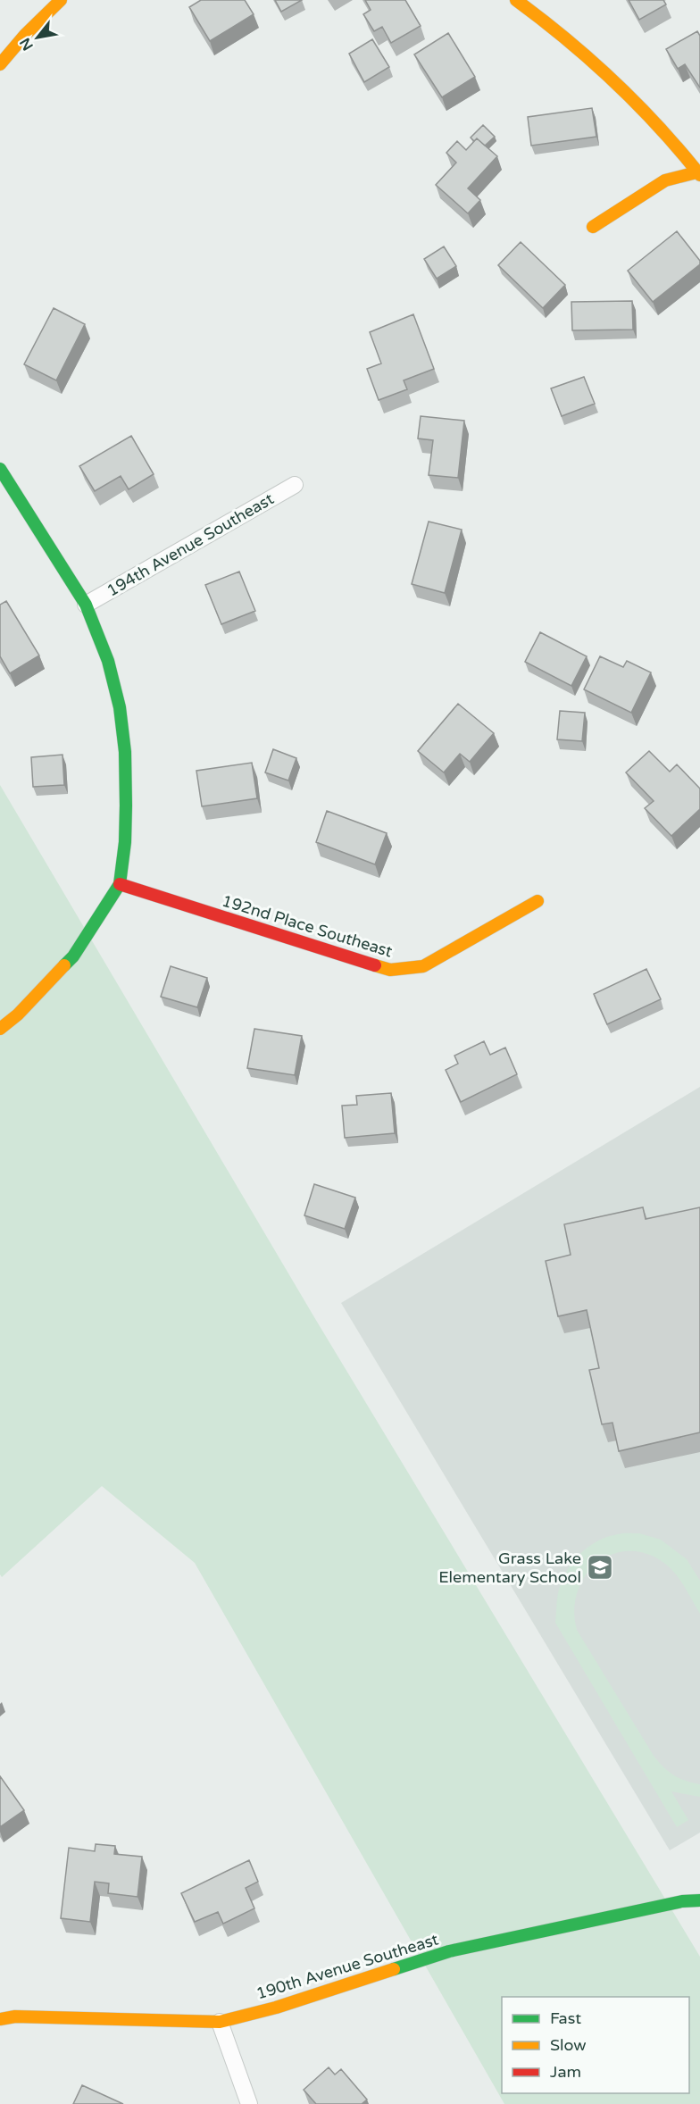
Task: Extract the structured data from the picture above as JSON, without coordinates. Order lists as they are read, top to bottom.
{
  "streets": {
    "street": ["194th Avenue Southeast", "192nd Place Southeast", "190th Avenue Southeast"]
  },
  "places": {
    "school or university": ["Grass Lake Elementary School"]
  },
  "legend": ["Fast", "Slow", "Jam"],
  "north": "bottom left"
}
